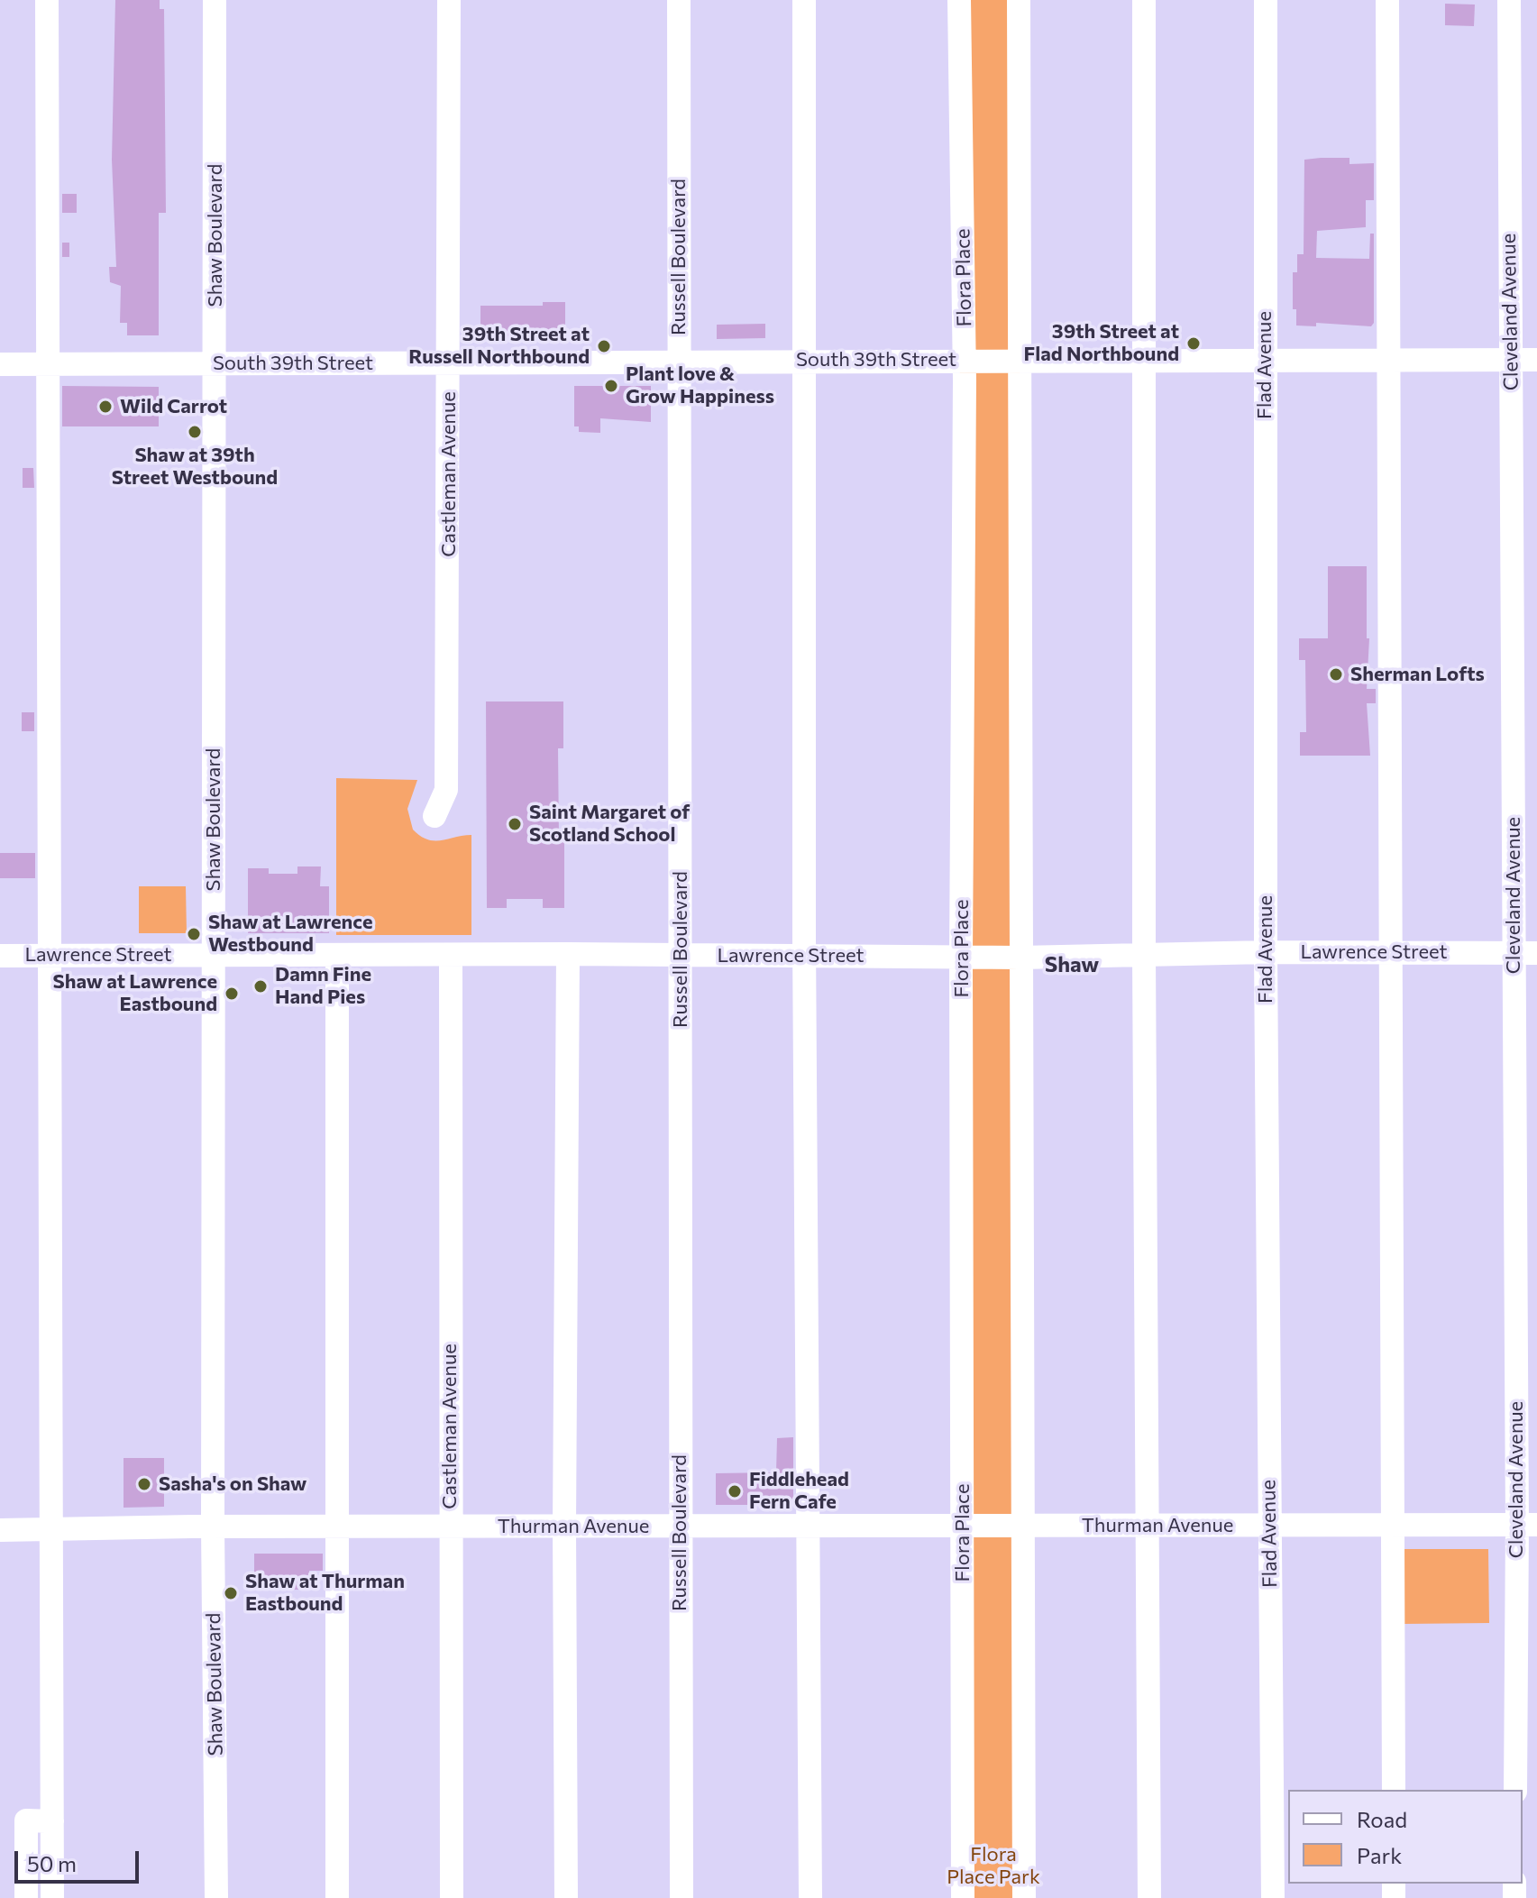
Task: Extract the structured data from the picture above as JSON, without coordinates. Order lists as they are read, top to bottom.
{
  "streets": {
    "street": [
      "Shaw Boulevard",
      "Russell Boulevard",
      "Flora Place",
      "Cleveland Avenue",
      "South 39th Street",
      "Flad Avenue",
      "Castleman Avenue",
      "Lawrence Street",
      "Thurman Avenue"
    ]
  },
  "crossings": [
    ["Shaw Boulevard", "South 39th Street"],
    ["Shaw Boulevard", "Lawrence Street"],
    ["Shaw Boulevard", "Thurman Avenue"],
    ["Russell Boulevard", "South 39th Street"],
    ["Russell Boulevard", "Lawrence Street"],
    ["Russell Boulevard", "Thurman Avenue"],
    ["Flora Place", "South 39th Street"],
    ["Flora Place", "Lawrence Street"],
    ["Flora Place", "Thurman Avenue"],
    ["Cleveland Avenue", "South 39th Street"],
    ["Cleveland Avenue", "Lawrence Street"],
    ["Cleveland Avenue", "Thurman Avenue"],
    ["South 39th Street", "Flad Avenue"],
    ["South 39th Street", "Castleman Avenue"],
    ["Flad Avenue", "Lawrence Street"],
    ["Flad Avenue", "Thurman Avenue"],
    ["Castleman Avenue", "Lawrence Street"],
    ["Castleman Avenue", "Thurman Avenue"]
  ],
  "districts": ["Shaw"],
  "parks": ["Flora Place Park"],
  "places": [
    "39th Street at Flad Northbound",
    "39th Street at Russell Northbound",
    "Plant love & Grow Happiness",
    "Wild Carrot",
    "Shaw at 39th Street Westbound",
    "Sherman Lofts",
    "Saint Margaret of Scotland School",
    "Shaw at Lawrence Westbound",
    "Damn Fine Hand Pies",
    "Shaw at Lawrence Eastbound",
    "Sasha's on Shaw",
    "Fiddlehead Fern Cafe",
    "Shaw at Thurman Eastbound"
  ],
  "legend": ["Road", "Park"],
  "scale_bar": "50 m"
}
